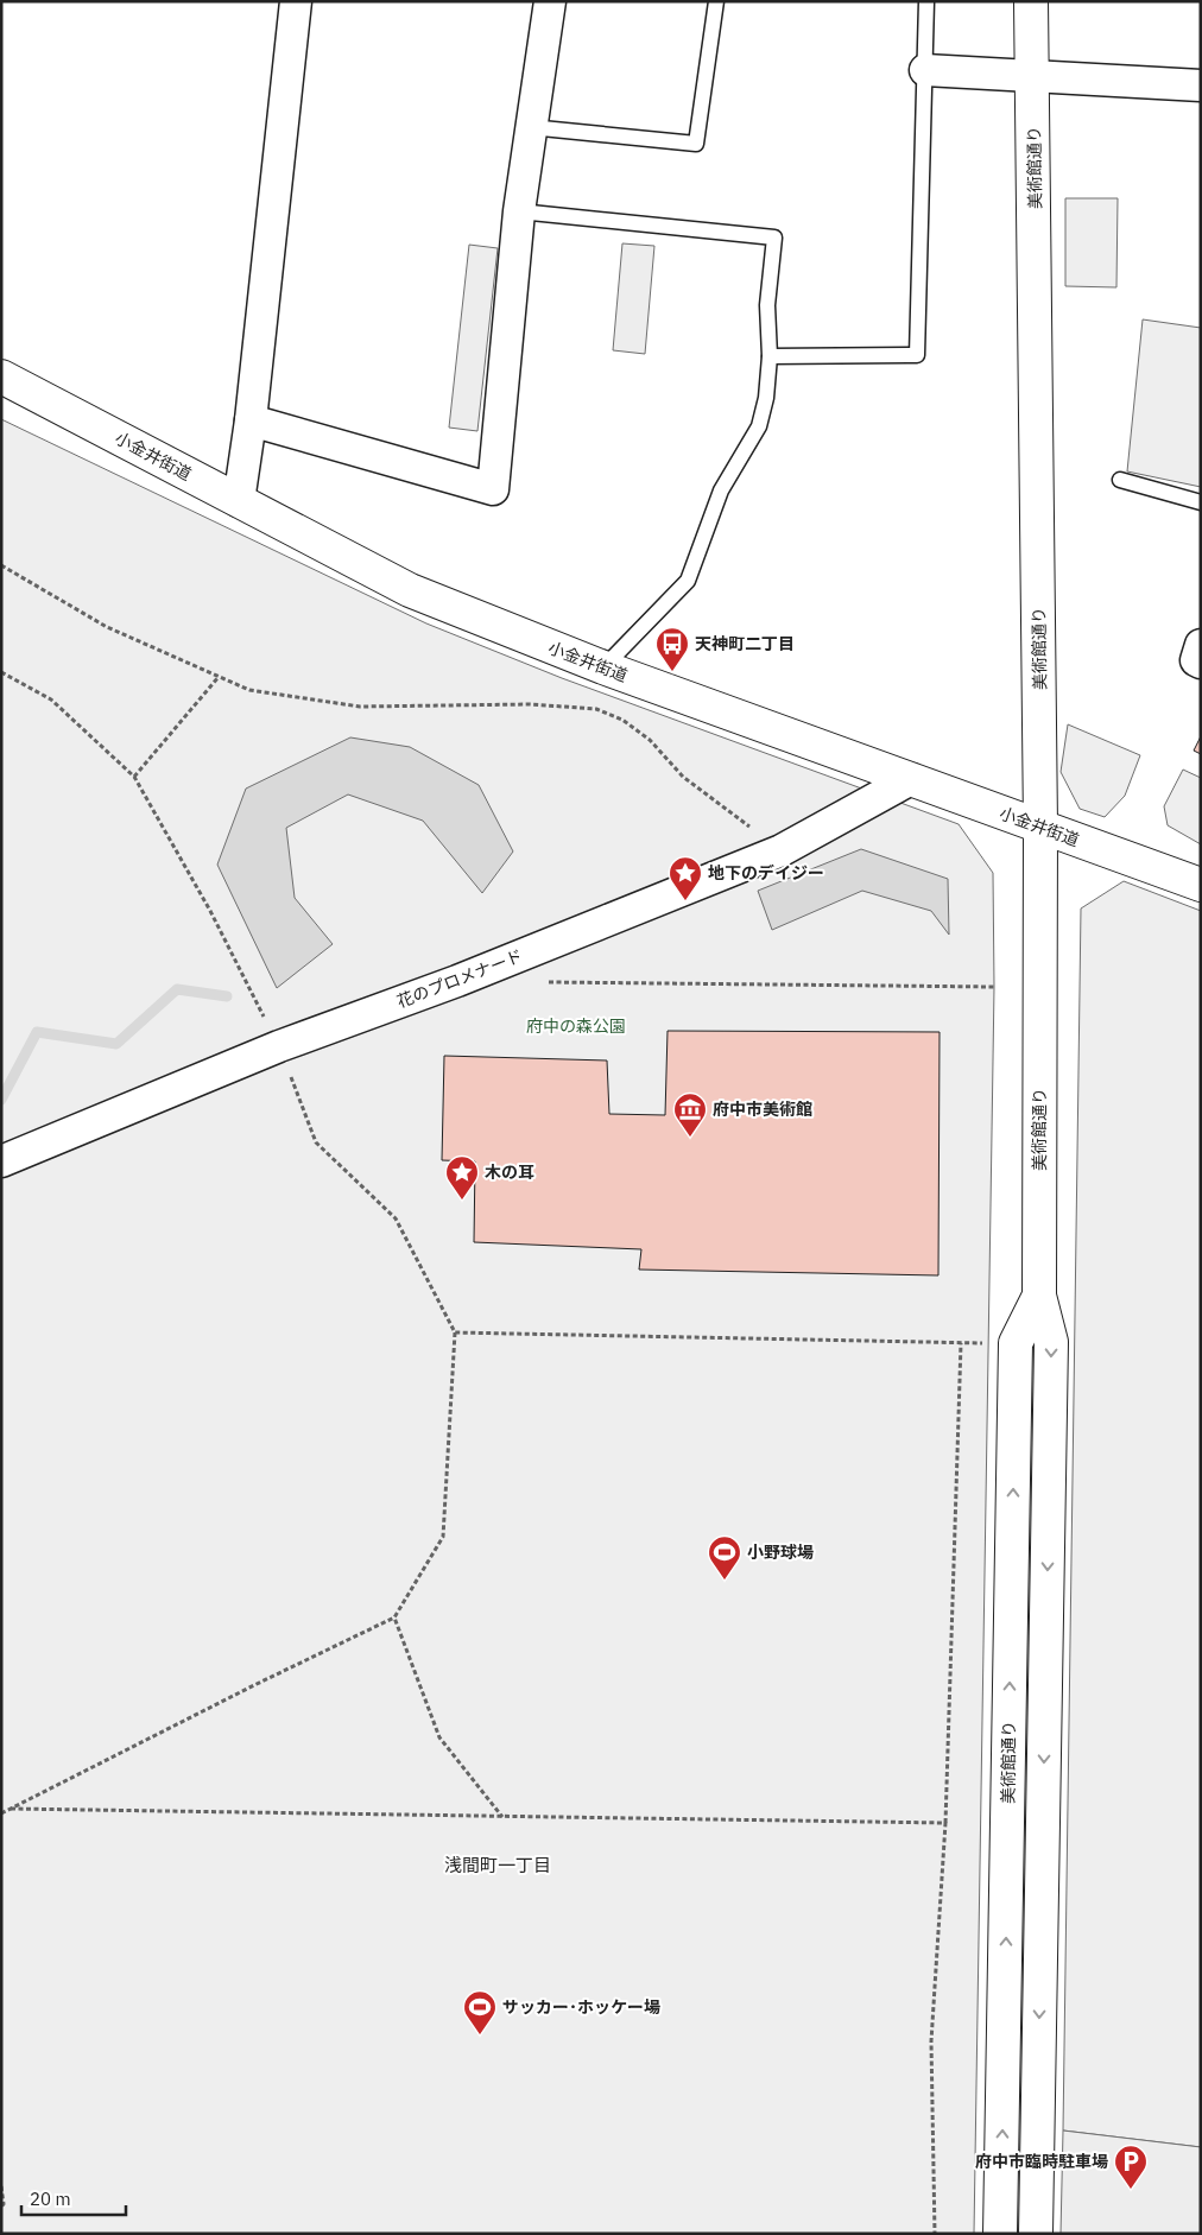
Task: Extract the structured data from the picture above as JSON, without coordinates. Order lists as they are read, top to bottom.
{
  "streets": {
    "street": ["美術館通り", "小金井街道", "花のプロメナード"]
  },
  "crossings": [
    ["美術館通り", "小金井街道"],
    ["小金井街道", "花のプロメナード"]
  ],
  "districts": ["浅間町一丁目"],
  "parks": ["府中の森公園"],
  "places": {
    "bus stop": ["天神町二丁目"],
    "place": ["地下のデイジー", "木の耳"],
    "museum": ["府中市美術館"],
    "sports": ["小野球場", "サッカー･ホッケー場"],
    "parking": ["府中市臨時駐車場"]
  },
  "scale_bar": "20 m"
}
